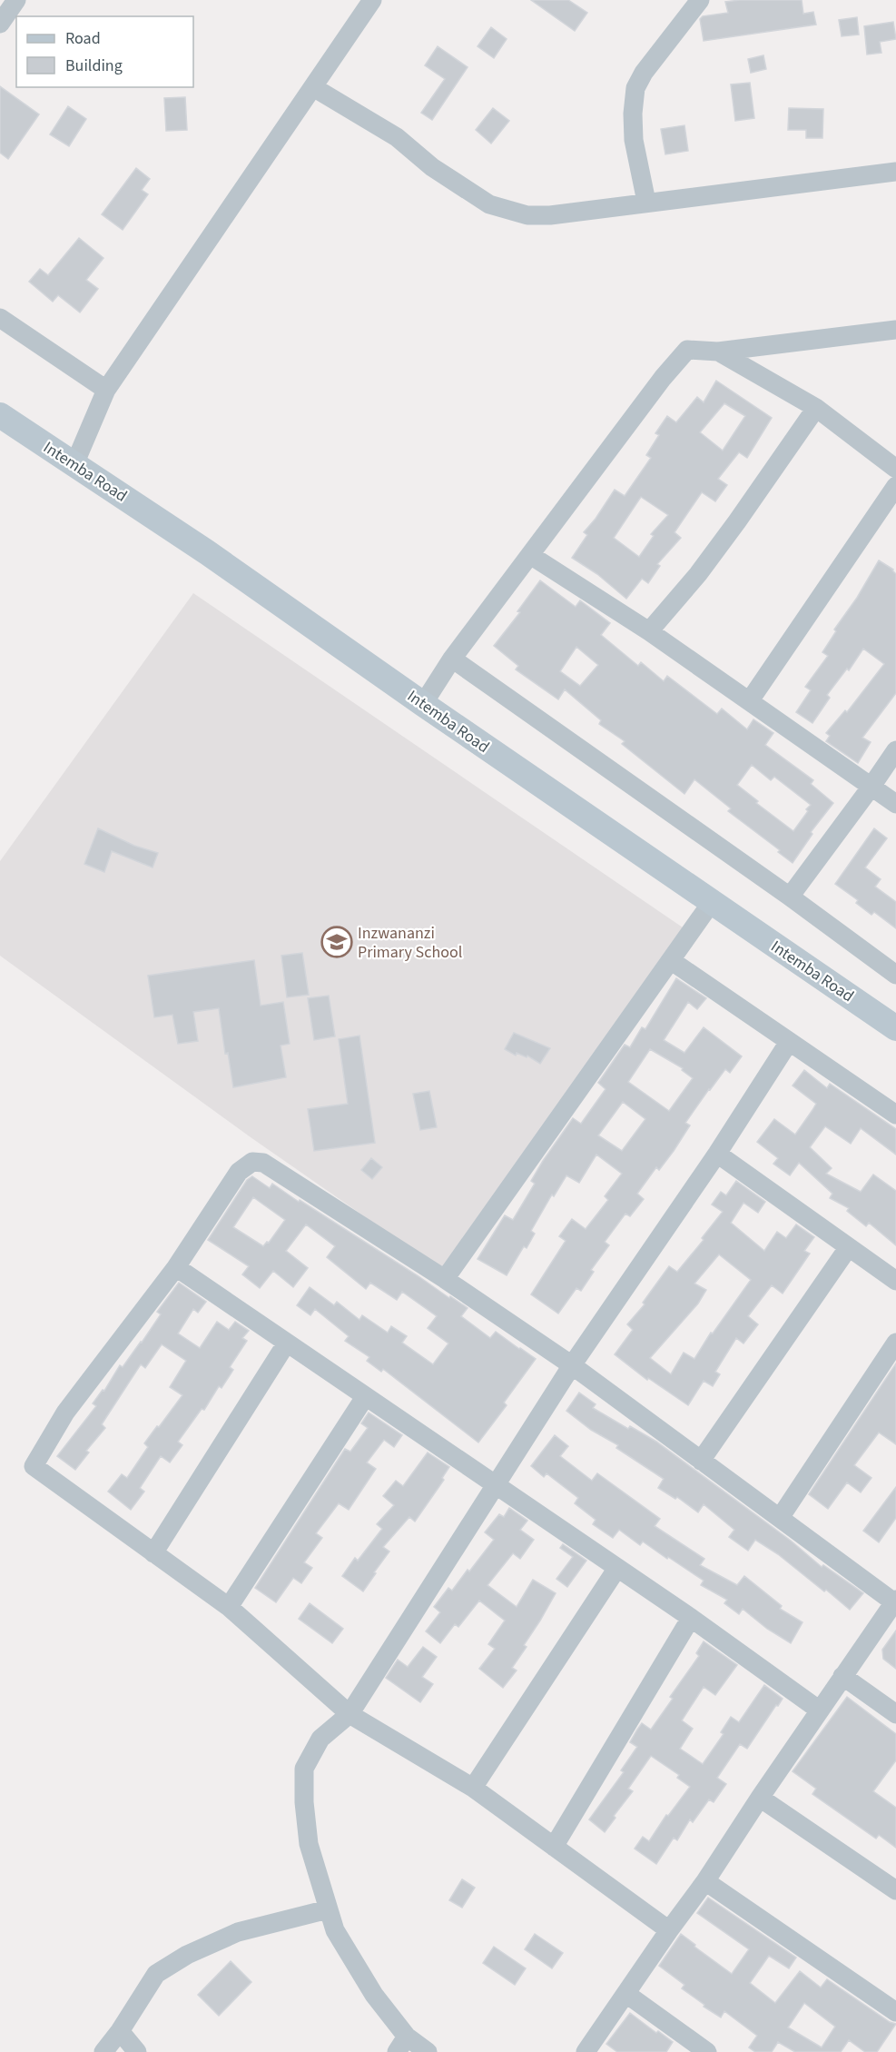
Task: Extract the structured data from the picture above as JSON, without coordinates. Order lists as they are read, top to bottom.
{
  "streets": {
    "street": ["Intemba Road"]
  },
  "places": {
    "school or university": ["Inzwananzi Primary School"]
  },
  "legend": ["Road", "Building"]
}
